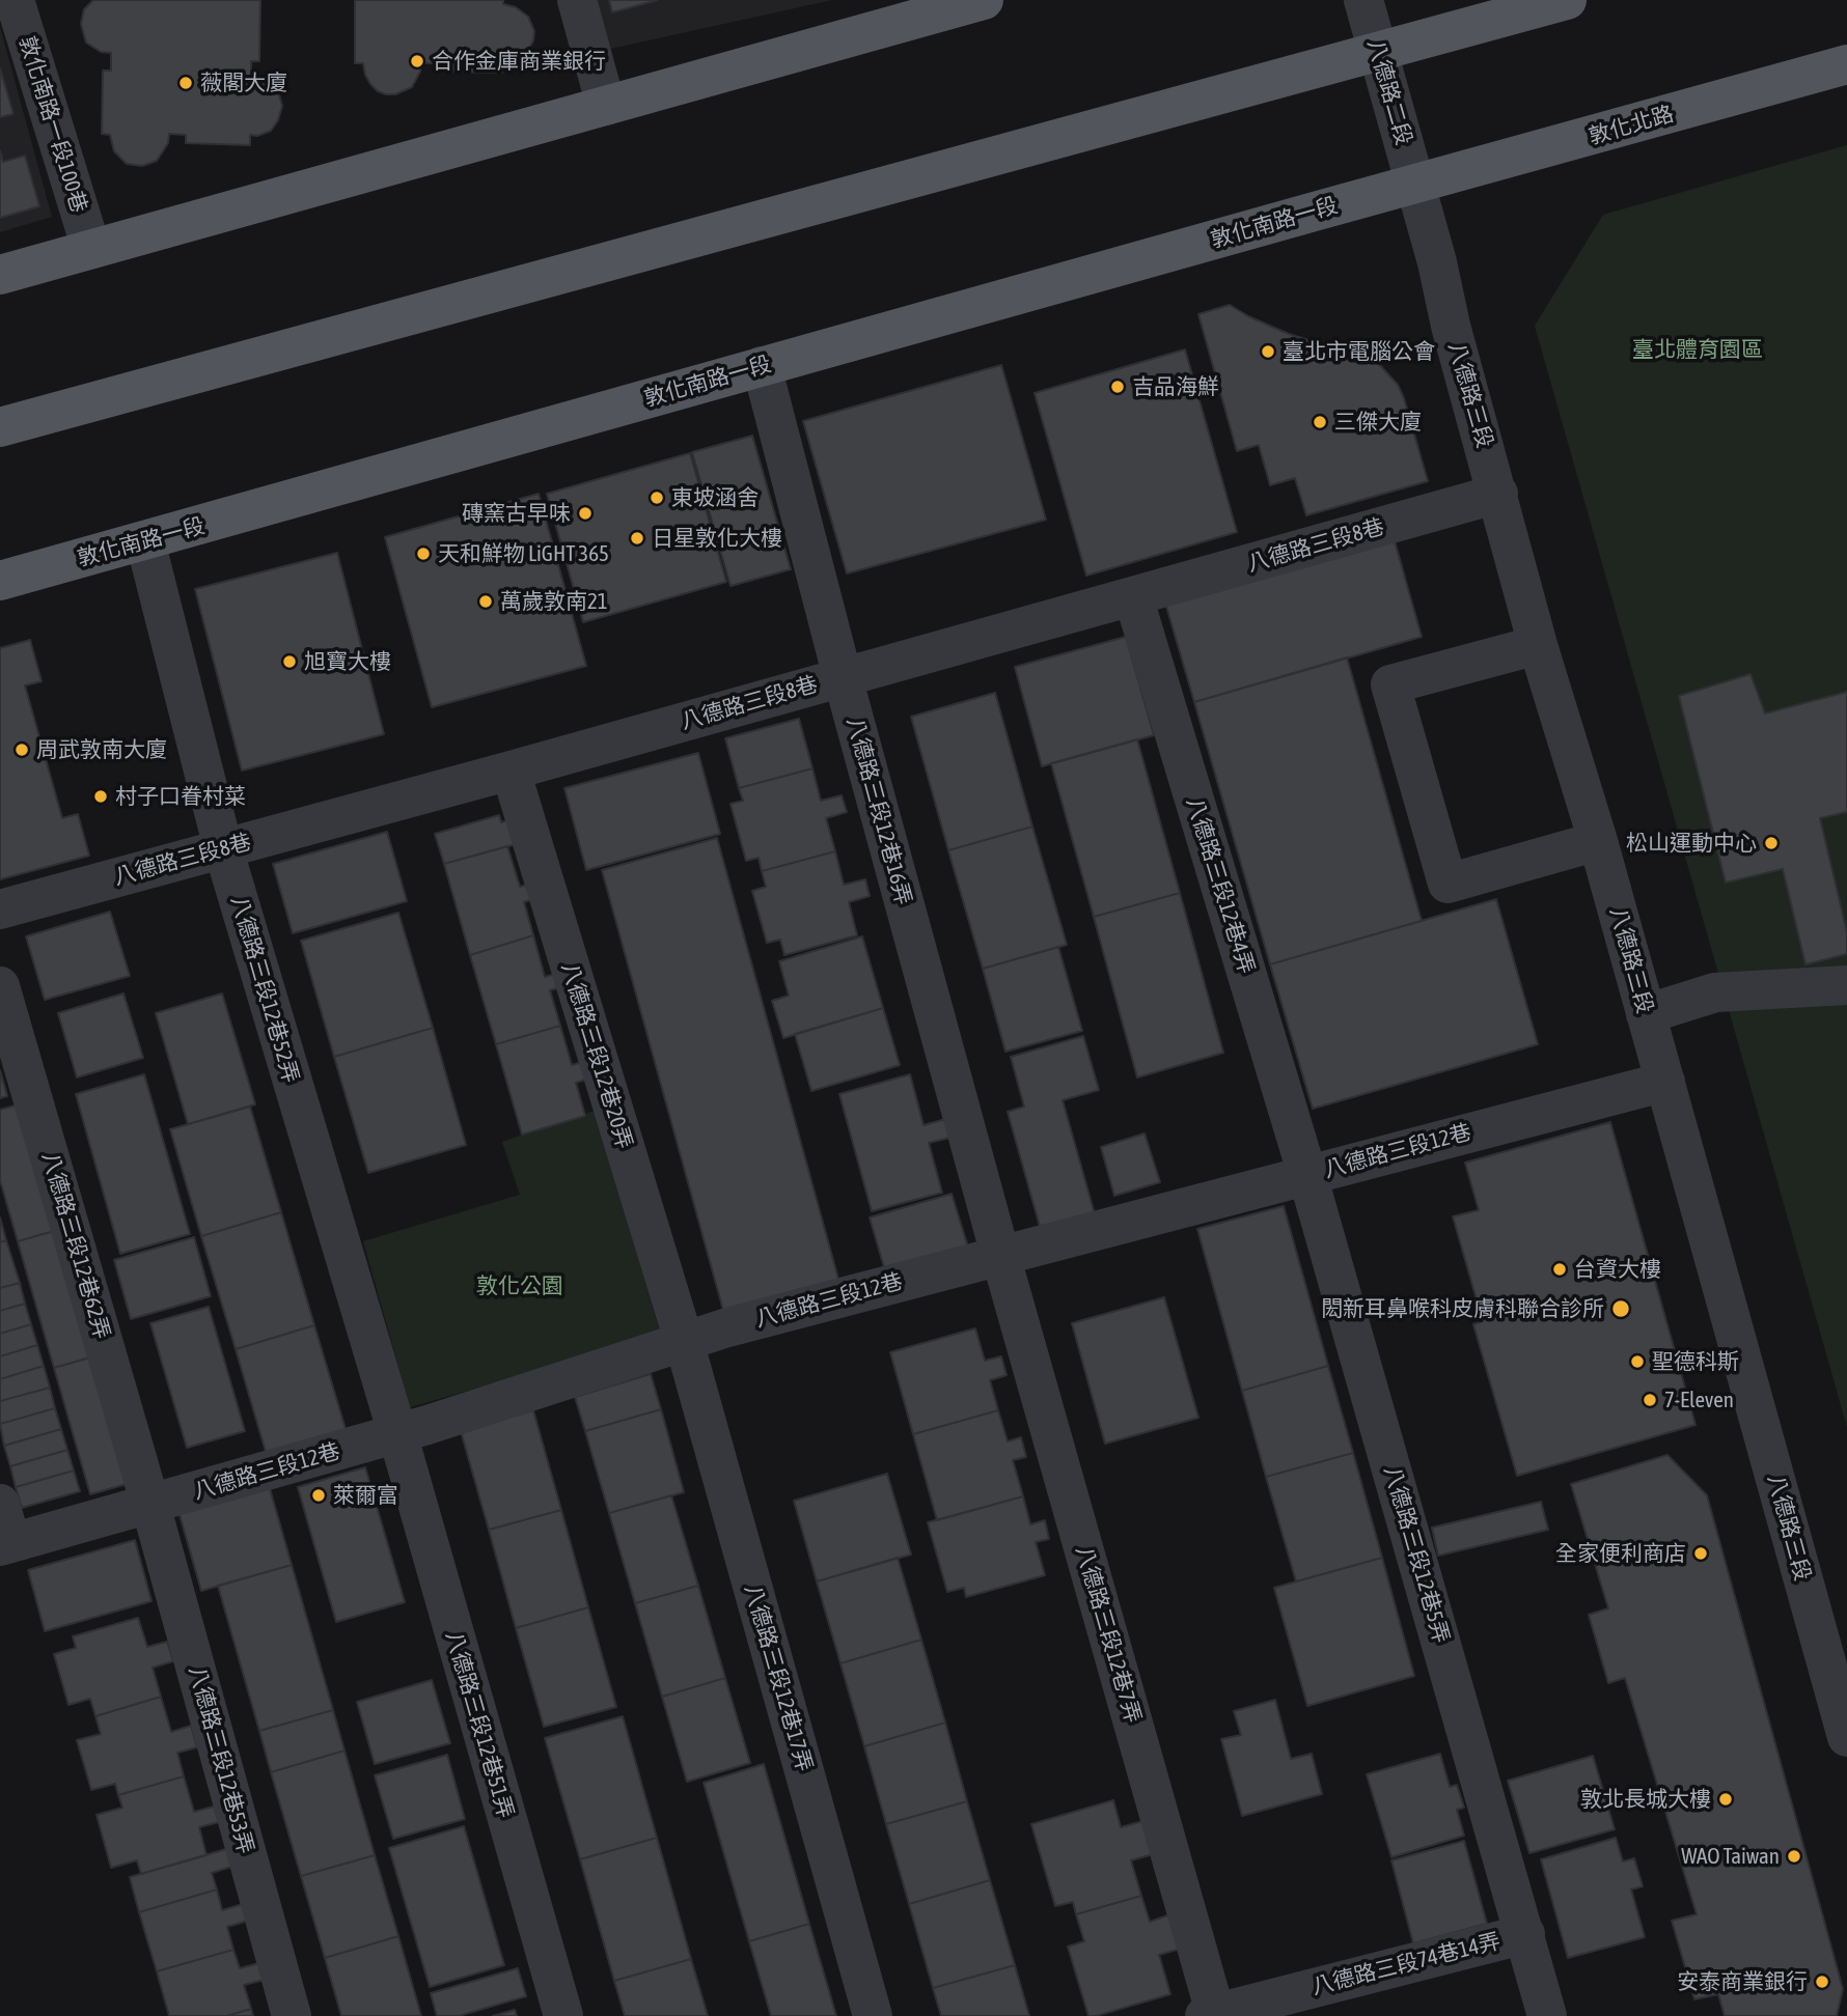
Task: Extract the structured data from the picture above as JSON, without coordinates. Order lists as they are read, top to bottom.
{
  "streets": {
    "main road": ["敦化北路", "敦化南路一段"],
    "street": [
      "八德路二段",
      "敦化南路一段100巷",
      "八德路三段",
      "八德路三段8巷",
      "八德路三段12巷16弄",
      "八德路三段12巷4弄",
      "八德路三段12巷52弄",
      "八德路三段12巷20弄",
      "八德路三段12巷",
      "八德路三段12巷62弄",
      "八德路三段12巷5弄",
      "八德路三段12巷7弄",
      "八德路三段12巷17弄",
      "八德路三段12巷51弄",
      "八德路三段12巷53弄",
      "八德路三段74巷14弄"
    ]
  },
  "crossings": [
    ["八德路二段", "敦化北路"],
    ["八德路二段", "敦化南路一段"],
    ["八德路二段", "八德路三段"],
    ["敦化北路", "敦化南路一段"],
    ["敦化北路", "八德路三段"],
    ["敦化南路一段", "八德路三段"],
    ["敦化南路一段", "八德路三段12巷16弄"],
    ["敦化南路一段", "八德路三段12巷52弄"],
    ["八德路三段", "八德路三段8巷"],
    ["八德路三段", "八德路三段12巷"],
    ["八德路三段8巷", "八德路三段12巷16弄"],
    ["八德路三段8巷", "八德路三段12巷4弄"],
    ["八德路三段8巷", "八德路三段12巷52弄"],
    ["八德路三段8巷", "八德路三段12巷20弄"],
    ["八德路三段12巷16弄", "八德路三段12巷"],
    ["八德路三段12巷16弄", "八德路三段12巷7弄"],
    ["八德路三段12巷4弄", "八德路三段12巷"],
    ["八德路三段12巷4弄", "八德路三段12巷5弄"],
    ["八德路三段12巷52弄", "八德路三段12巷"],
    ["八德路三段12巷52弄", "八德路三段12巷51弄"],
    ["八德路三段12巷20弄", "八德路三段12巷"],
    ["八德路三段12巷20弄", "八德路三段12巷17弄"],
    ["八德路三段12巷", "八德路三段12巷62弄"],
    ["八德路三段12巷", "八德路三段12巷5弄"],
    ["八德路三段12巷", "八德路三段12巷7弄"],
    ["八德路三段12巷", "八德路三段12巷17弄"],
    ["八德路三段12巷", "八德路三段12巷51弄"],
    ["八德路三段12巷", "八德路三段12巷53弄"],
    ["八德路三段12巷62弄", "八德路三段12巷53弄"],
    ["八德路三段12巷5弄", "八德路三段74巷14弄"],
    ["八德路三段12巷7弄", "八德路三段74巷14弄"]
  ],
  "parks": ["臺北體育園區", "敦化公園"],
  "places": [
    "合作金庫商業銀行",
    "薇閣大廈",
    "臺北市電腦公會",
    "吉品海鮮",
    "三傑大廈",
    "東坡涵舍",
    "磚窯古早味",
    "日星敦化大樓",
    "天和鮮物 LiGHT 365",
    "萬歲敦南21",
    "旭寶大樓",
    "周武敦南大廈",
    "村子口眷村菜",
    "松山運動中心",
    "台資大樓",
    "閎新耳鼻喉科皮膚科聯合診所",
    "聖德科斯",
    "7-Eleven",
    "萊爾富",
    "全家便利商店",
    "敦北長城大樓",
    "WAO Taiwan",
    "安泰商業銀行"
  ]
}
